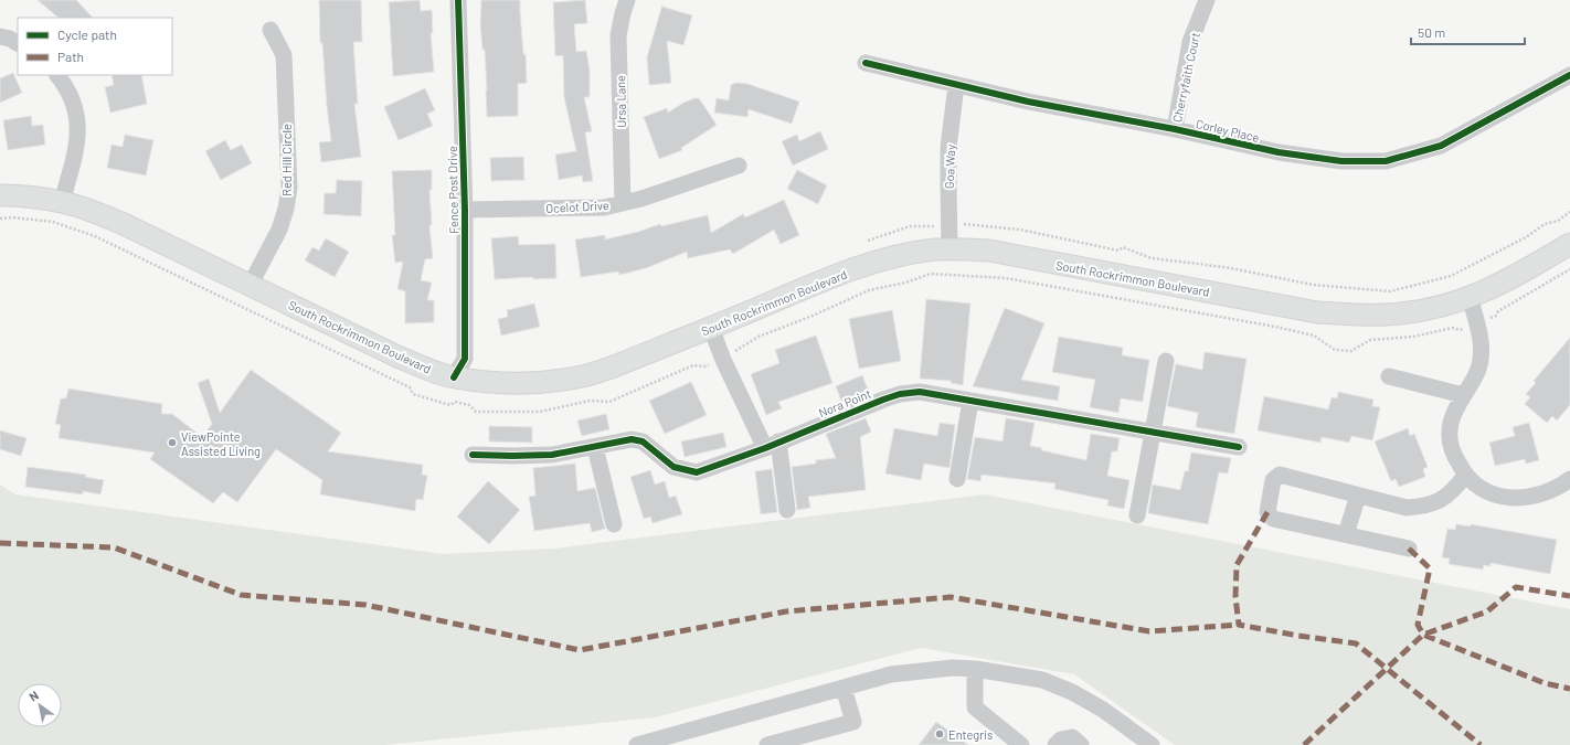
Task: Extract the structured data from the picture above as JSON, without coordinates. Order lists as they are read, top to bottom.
{
  "streets": {
    "main road": ["South Rockrimmon Boulevard"],
    "street": [
      "Cherryfaith Court",
      "Ursa Lane",
      "Corley Place",
      "Red Hill Circle",
      "Goa Way",
      "Fence Post Drive",
      "Ocelot Drive",
      "Nora Point"
    ]
  },
  "crossings": [
    ["Cherryfaith Court", "Corley Place"],
    ["Ursa Lane", "Ocelot Drive"],
    ["Corley Place", "Goa Way"],
    ["Red Hill Circle", "South Rockrimmon Boulevard"],
    ["Goa Way", "South Rockrimmon Boulevard"],
    ["Fence Post Drive", "Ocelot Drive"],
    ["Fence Post Drive", "South Rockrimmon Boulevard"]
  ],
  "places": ["ViewPointe Assisted Living", "Entegris"],
  "legend": ["Cycle path", "Path"],
  "scale_bar": "50 m",
  "north": "top left"
}
